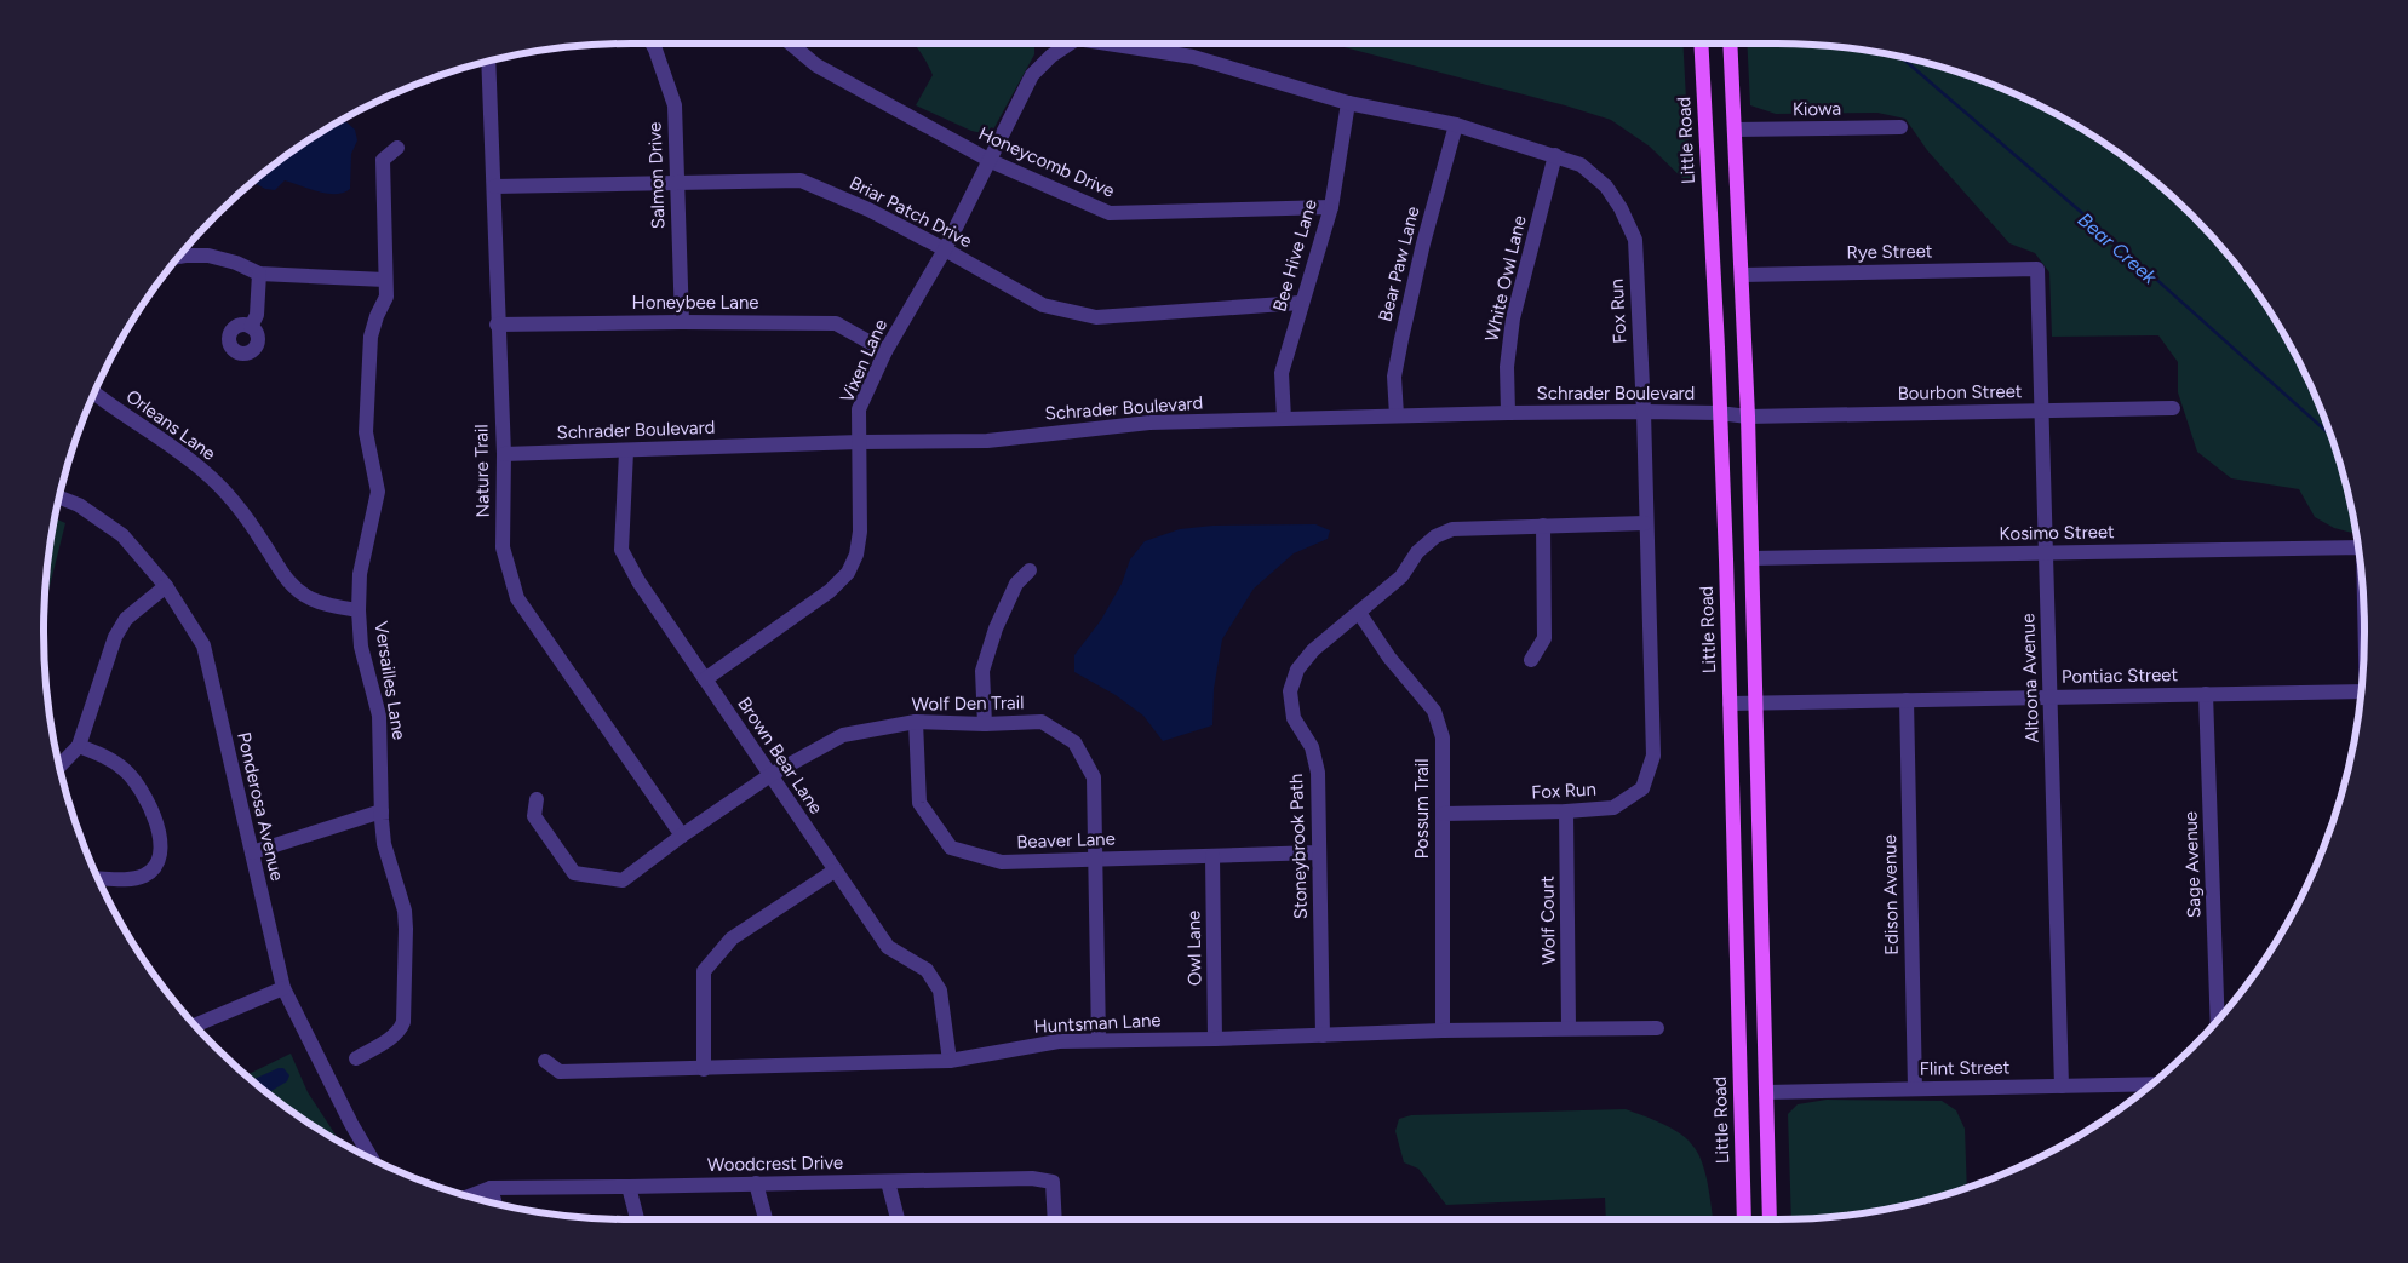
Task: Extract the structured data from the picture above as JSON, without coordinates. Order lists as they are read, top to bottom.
{
  "streets": {
    "main road": ["Little Road"],
    "street": [
      "Kiowa",
      "Honeycomb Drive",
      "Salmon Drive",
      "Briar Patch Drive",
      "Rye Street",
      "Bee Hive Lane",
      "Bear Paw Lane",
      "White Owl Lane",
      "Honeybee Lane",
      "Fox Run",
      "Vixen Lane",
      "Bourbon Street",
      "Schrader Boulevard",
      "Orleans Lane",
      "Nature Trail",
      "Kosimo Street",
      "Pontiac Street",
      "Altoona Avenue",
      "Versailles Lane",
      "Wolf Den Trail",
      "Brown Bear Lane",
      "Ponderosa Avenue",
      "Possum Trail",
      "Beaver Lane",
      "Stoneybrook Path",
      "Sage Avenue",
      "Edison Avenue",
      "Wolf Court",
      "Owl Lane",
      "Huntsman Lane",
      "Flint Street",
      "Woodcrest Drive"
    ]
  },
  "crossings": [
    ["Little Road", "Schrader Boulevard"],
    ["Little Road", "Pontiac Street"],
    ["Honeycomb Drive", "Bee Hive Lane"],
    ["Honeycomb Drive", "Vixen Lane"],
    ["Salmon Drive", "Briar Patch Drive"],
    ["Salmon Drive", "Honeybee Lane"],
    ["Briar Patch Drive", "Bee Hive Lane"],
    ["Briar Patch Drive", "Vixen Lane"],
    ["Briar Patch Drive", "Nature Trail"],
    ["Rye Street", "Altoona Avenue"],
    ["Bee Hive Lane", "Fox Run"],
    ["Bee Hive Lane", "Schrader Boulevard"],
    ["Bear Paw Lane", "Fox Run"],
    ["Bear Paw Lane", "Schrader Boulevard"],
    ["White Owl Lane", "Fox Run"],
    ["White Owl Lane", "Schrader Boulevard"],
    ["Honeybee Lane", "Vixen Lane"],
    ["Honeybee Lane", "Nature Trail"],
    ["Fox Run", "Schrader Boulevard"],
    ["Fox Run", "Possum Trail"],
    ["Fox Run", "Stoneybrook Path"],
    ["Fox Run", "Wolf Court"],
    ["Vixen Lane", "Schrader Boulevard"],
    ["Vixen Lane", "Brown Bear Lane"],
    ["Bourbon Street", "Schrader Boulevard"],
    ["Bourbon Street", "Altoona Avenue"],
    ["Schrader Boulevard", "Nature Trail"],
    ["Schrader Boulevard", "Brown Bear Lane"],
    ["Orleans Lane", "Versailles Lane"],
    ["Nature Trail", "Wolf Den Trail"],
    ["Kosimo Street", "Altoona Avenue"],
    ["Pontiac Street", "Altoona Avenue"],
    ["Pontiac Street", "Sage Avenue"],
    ["Pontiac Street", "Edison Avenue"],
    ["Altoona Avenue", "Flint Street"],
    ["Wolf Den Trail", "Brown Bear Lane"],
    ["Wolf Den Trail", "Beaver Lane"],
    ["Wolf Den Trail", "Huntsman Lane"],
    ["Brown Bear Lane", "Huntsman Lane"],
    ["Possum Trail", "Stoneybrook Path"],
    ["Possum Trail", "Huntsman Lane"],
    ["Beaver Lane", "Stoneybrook Path"],
    ["Beaver Lane", "Owl Lane"],
    ["Stoneybrook Path", "Huntsman Lane"],
    ["Edison Avenue", "Flint Street"],
    ["Wolf Court", "Huntsman Lane"],
    ["Owl Lane", "Huntsman Lane"]
  ],
  "water": ["Bear Creek"]
}
